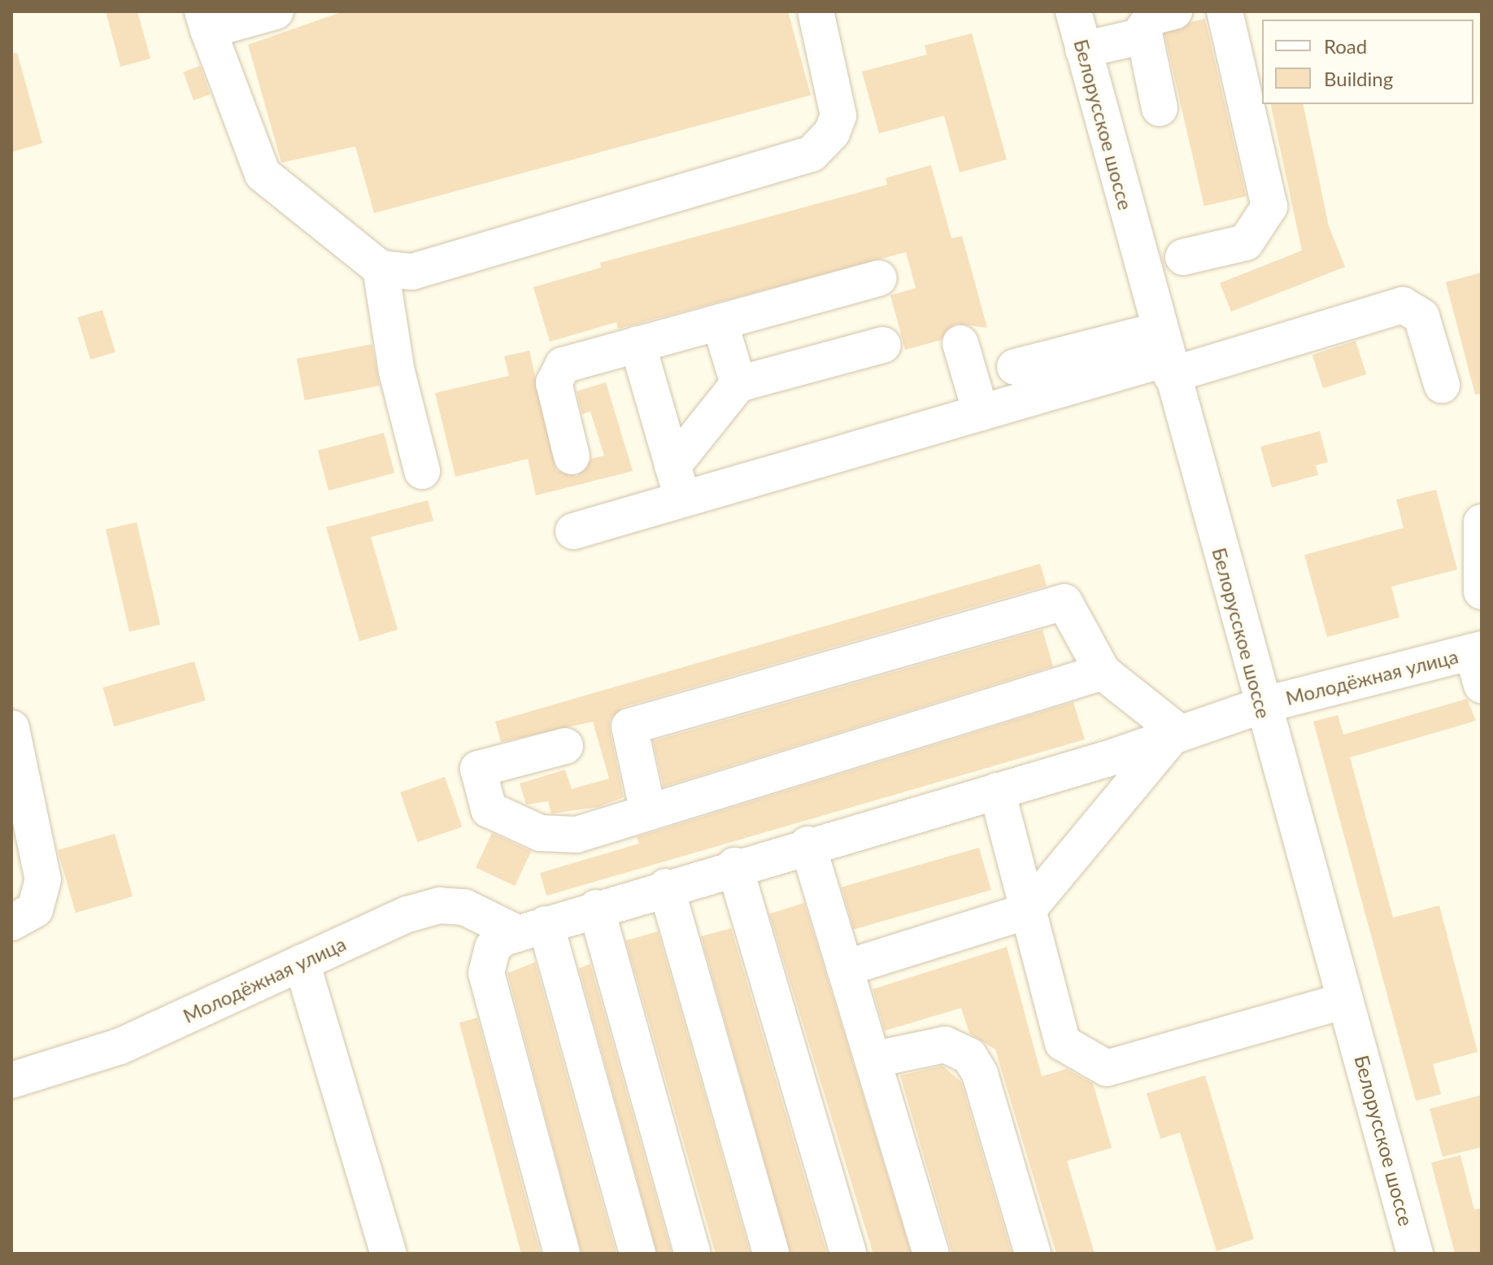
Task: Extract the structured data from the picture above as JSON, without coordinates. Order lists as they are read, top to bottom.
{
  "streets": {
    "street": ["Белорусское шоссе", "Молодёжная улица"]
  },
  "crossings": [
    ["Белорусское шоссе", "Молодёжная улица"]
  ],
  "legend": ["Road", "Building"]
}
